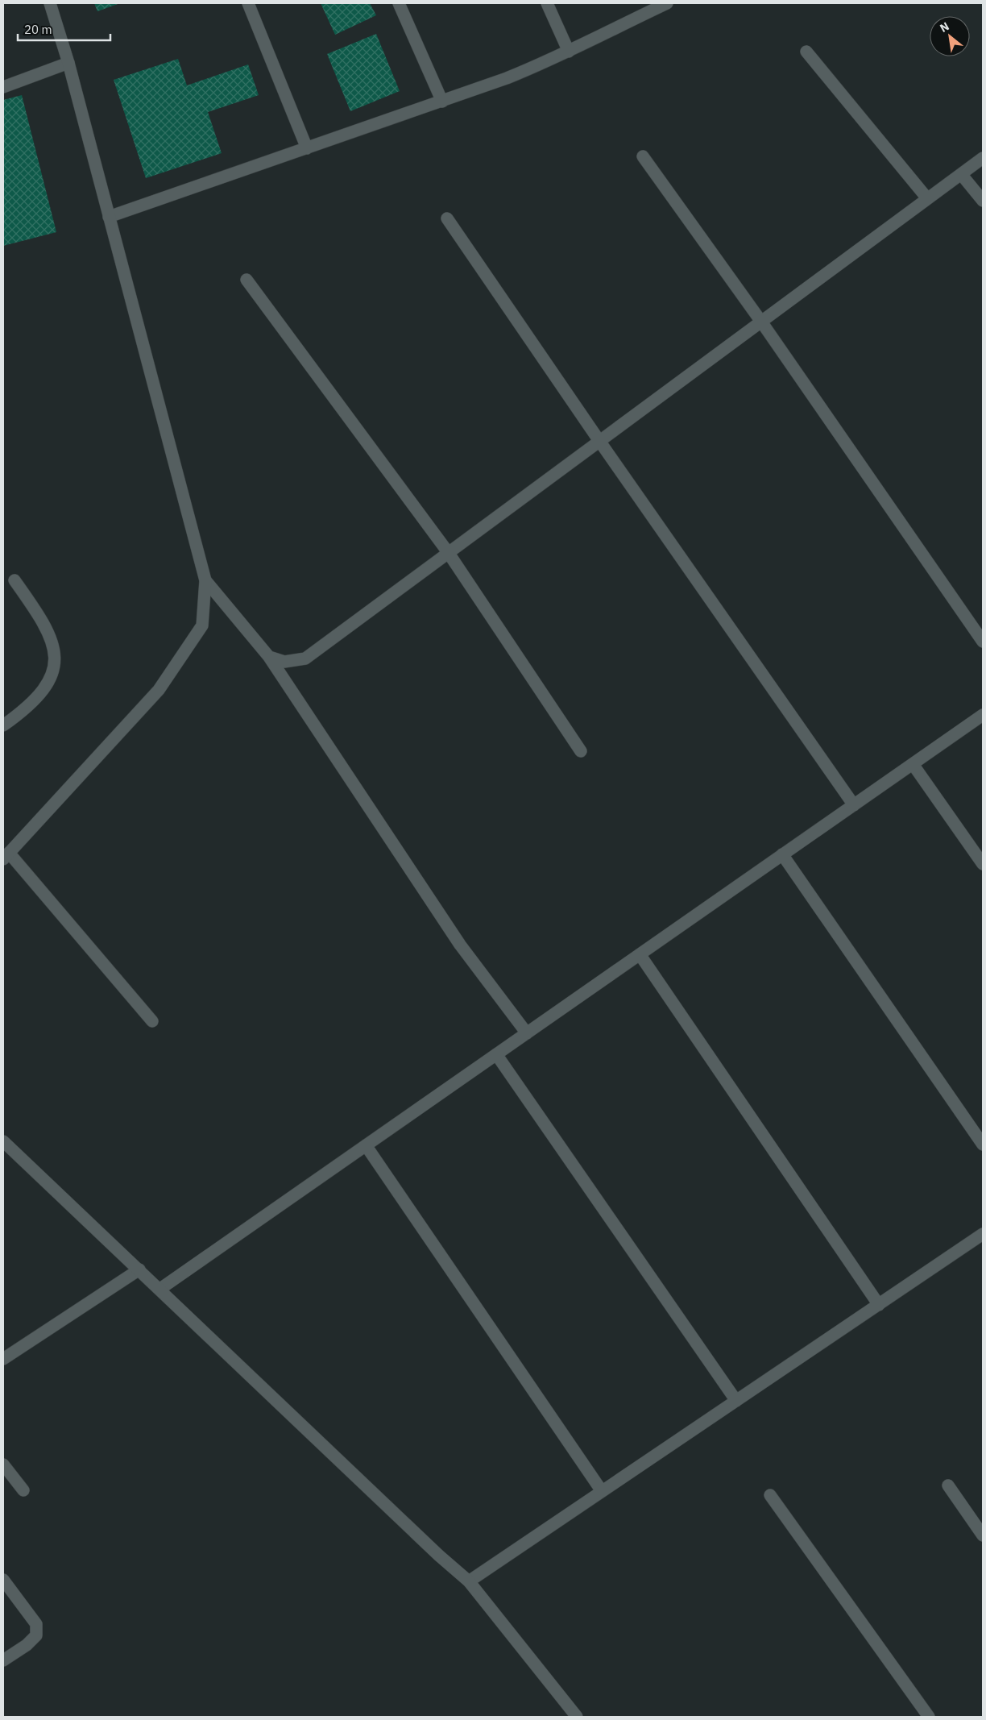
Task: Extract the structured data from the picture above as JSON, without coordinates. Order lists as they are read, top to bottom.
{
  "scale_bar": "20 m",
  "north": "top left"
}
